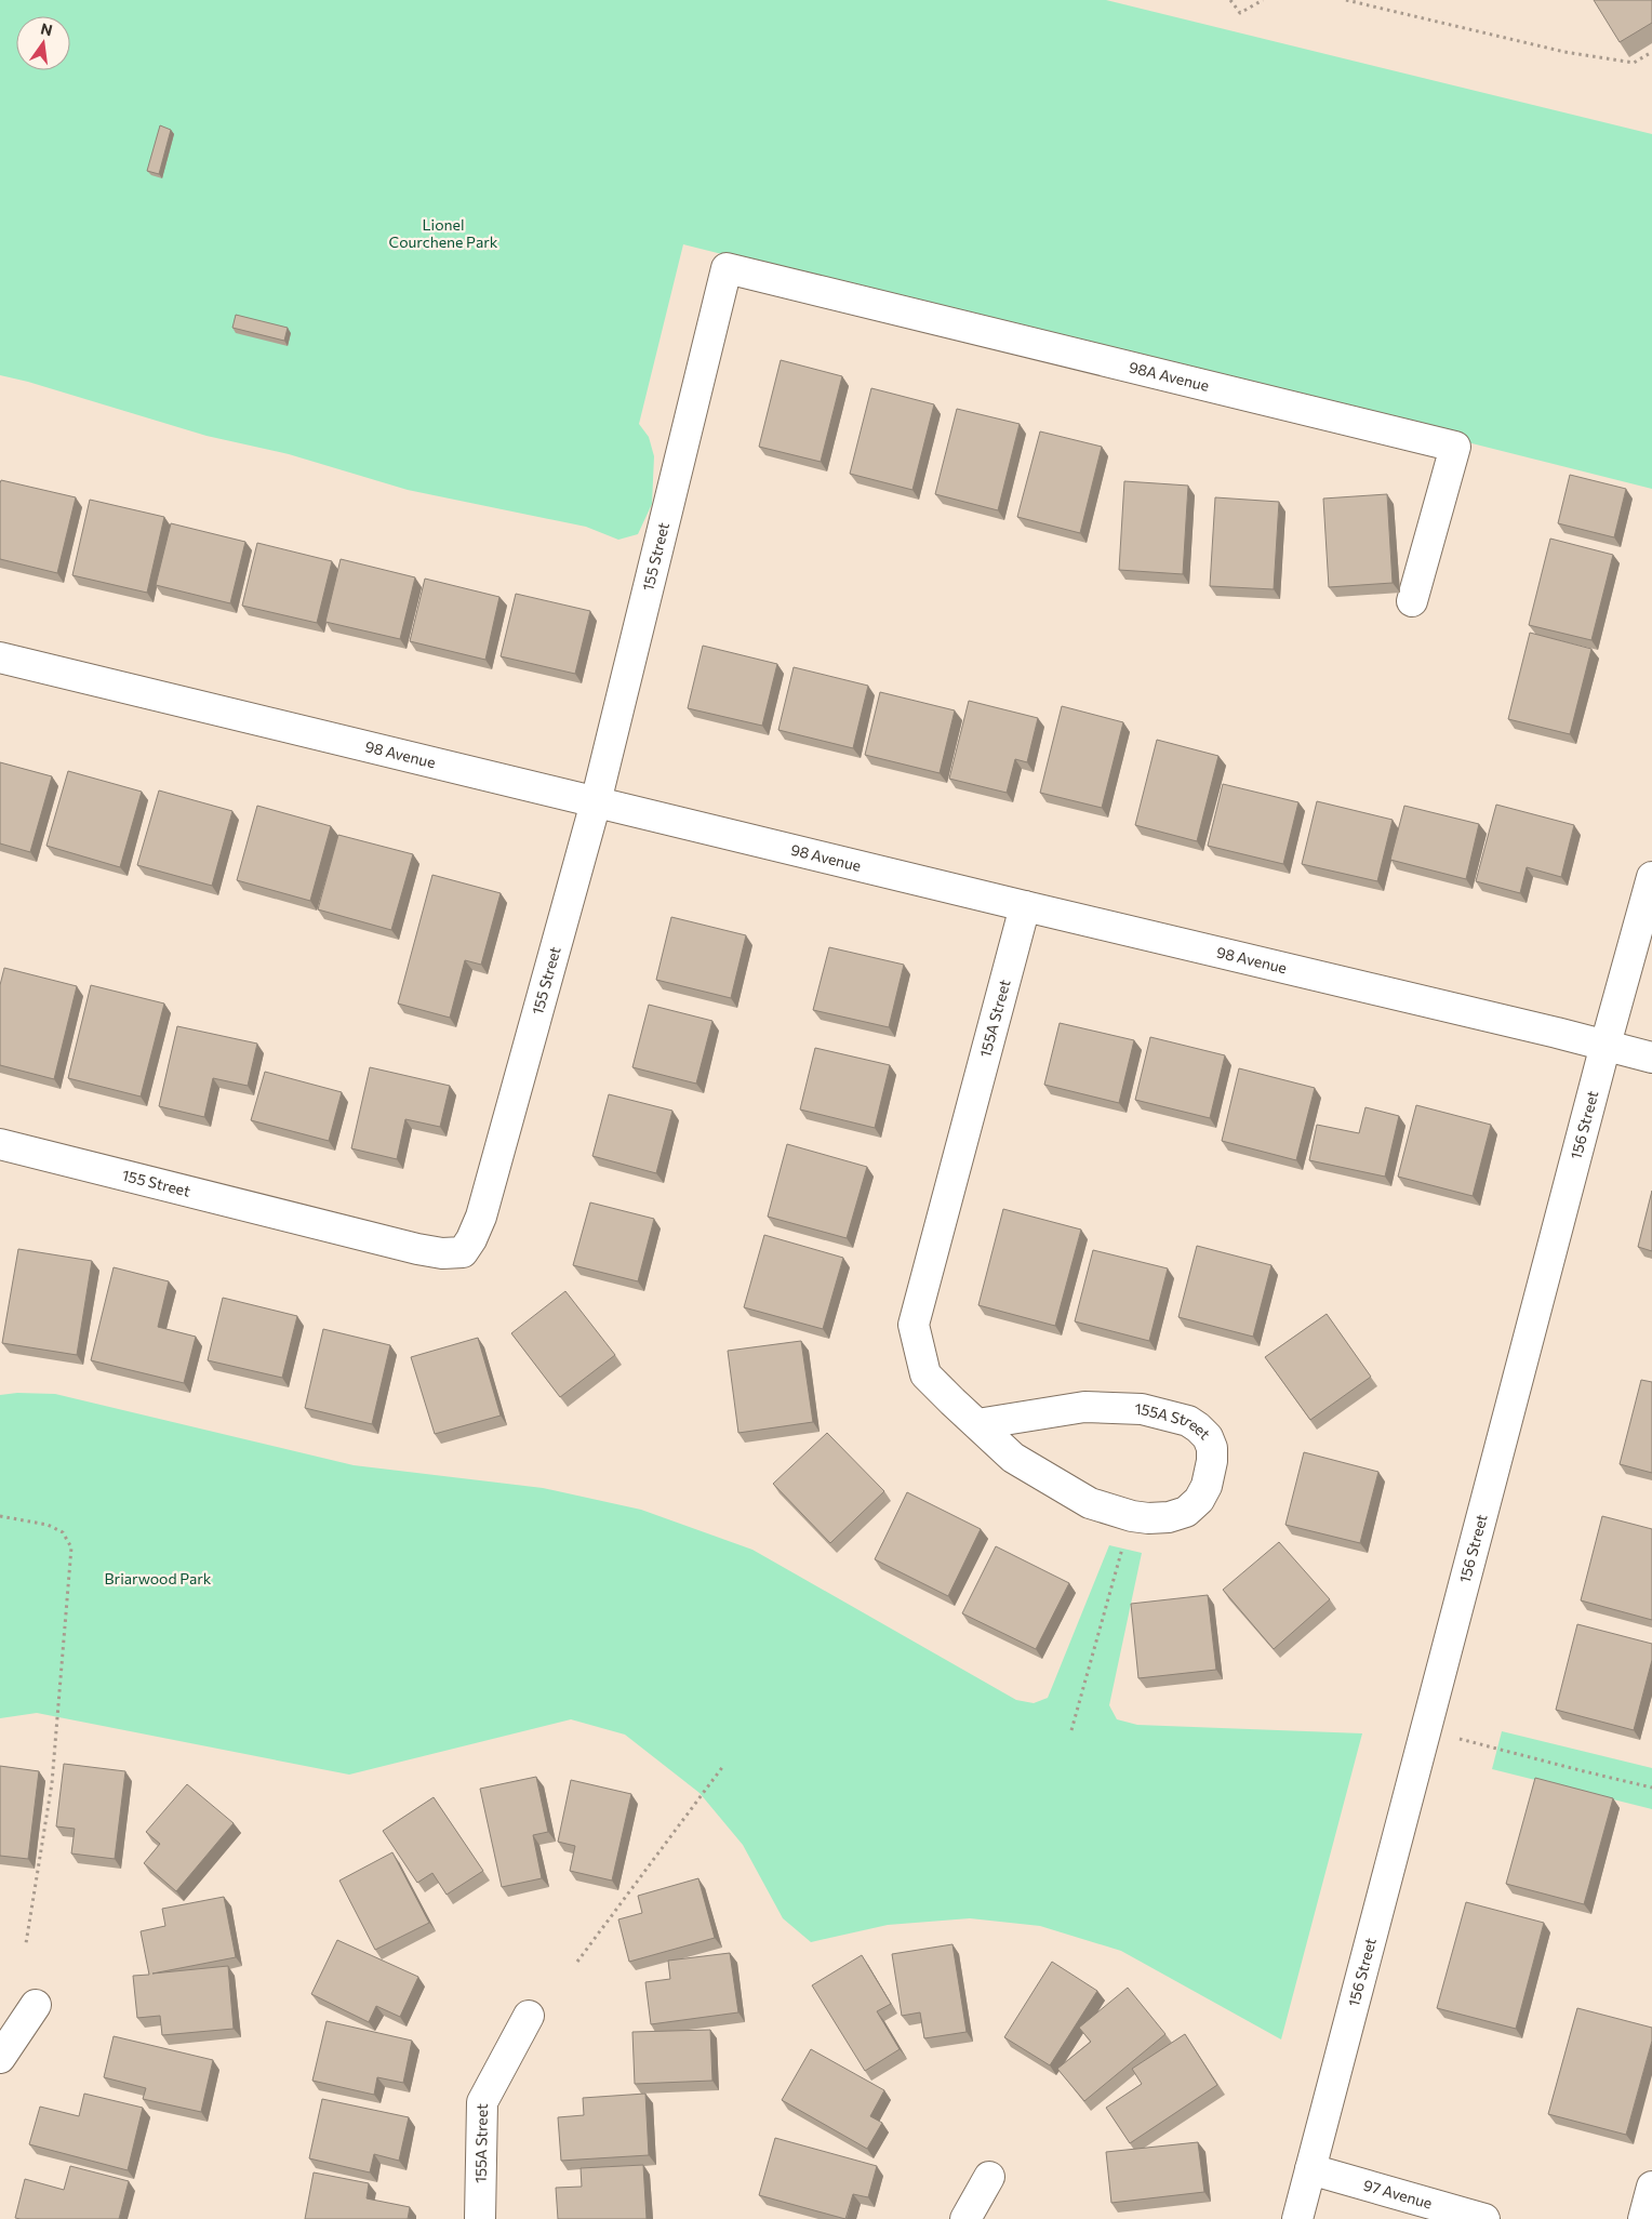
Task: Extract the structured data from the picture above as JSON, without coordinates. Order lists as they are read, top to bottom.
{
  "streets": {
    "street": [
      "98A Avenue",
      "155 Street",
      "98 Avenue",
      "155A Street",
      "156 Street",
      "97 Avenue"
    ]
  },
  "crossings": [
    ["98A Avenue", "155 Street"],
    ["155 Street", "98 Avenue"],
    ["98 Avenue", "155A Street"],
    ["98 Avenue", "156 Street"],
    ["156 Street", "97 Avenue"]
  ],
  "parks": ["Lionel Courchene Park", "Briarwood Park"],
  "north": "top"
}
